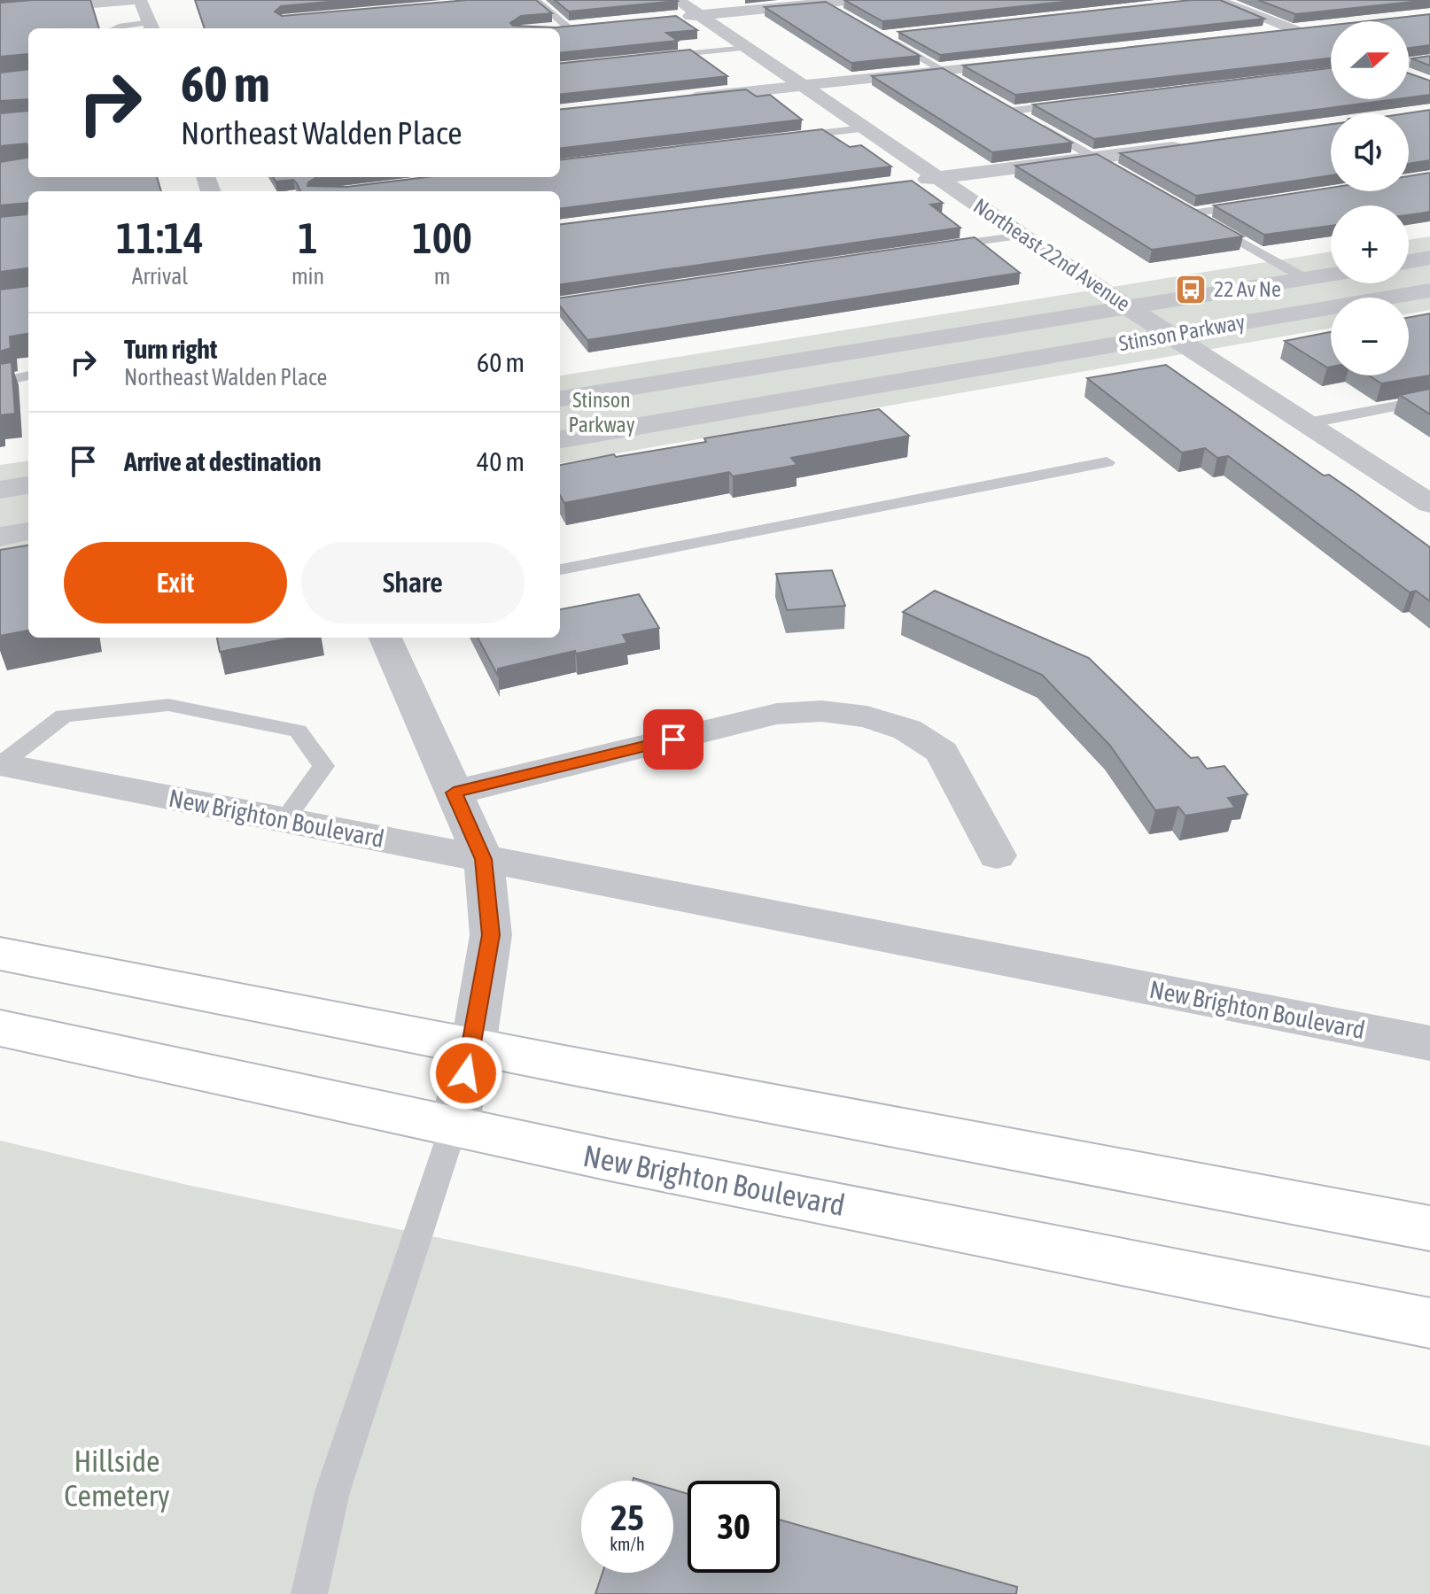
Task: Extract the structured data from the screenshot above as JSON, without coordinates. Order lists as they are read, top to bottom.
{
  "streets": {
    "main road": ["New Brighton Boulevard"],
    "street": ["Northeast 22nd Avenue", "Stinson Parkway"]
  },
  "crossings": [
    ["Northeast 22nd Avenue", "Stinson Parkway"]
  ],
  "parks": ["Stinson Parkway", "Hillside Cemetery"],
  "places": {
    "bus stop": ["22 Av Ne"]
  },
  "north": "right",
  "page": {
    "map_buttons": ["+", "−"],
    "turn": ["60 m", "Northeast Walden Place"],
    "eta": [
      "11:14",
      "Arrival",
      "1",
      "min",
      "100",
      "m"
    ],
    "list": [
      {
        "name": "Turn right",
        "note": "Northeast Walden Place",
        "value": "60 m"
      },
      {
        "name": "Arrive at destination",
        "value": "40 m"
      }
    ],
    "buttons": ["Exit", "Share"],
    "speed": "25 km/h",
    "limit": "30"
  }
}
